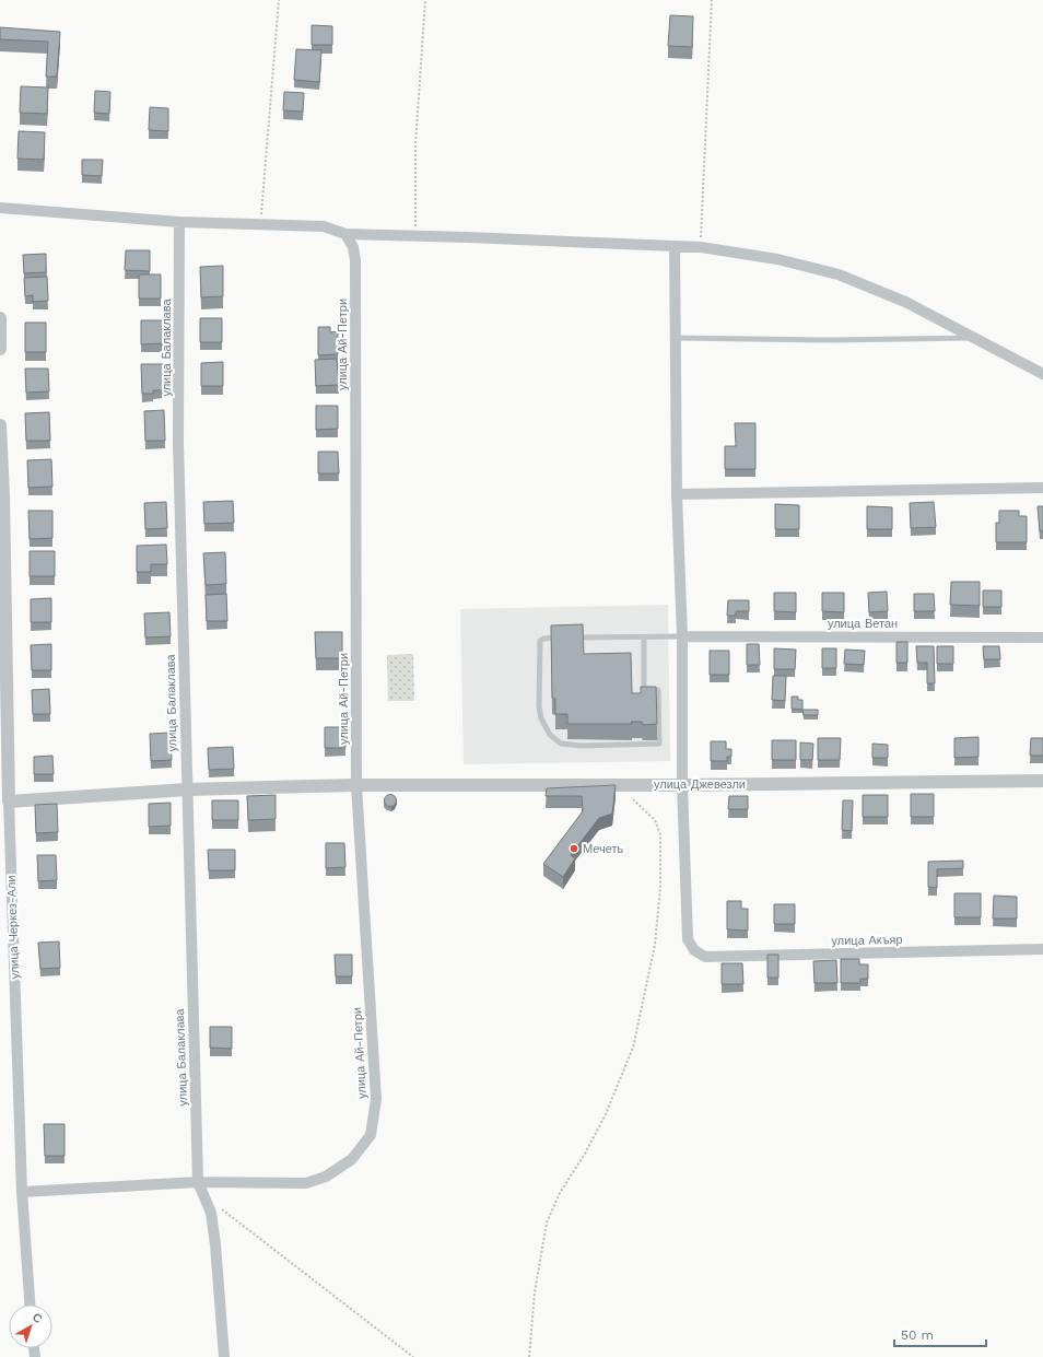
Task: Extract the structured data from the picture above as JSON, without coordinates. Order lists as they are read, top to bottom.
{
  "streets": {
    "street": [
      "улица Ай-Петри",
      "улица Балаклава",
      "улица Ветан",
      "улица Джевезли",
      "улица Черкез-Али",
      "улица Акъяр"
    ]
  },
  "crossings": [
    ["улица Ай-Петри", "улица Балаклава"],
    ["улица Ай-Петри", "улица Джевезли"],
    ["улица Ай-Петри", "улица Черкез-Али"],
    ["улица Балаклава", "улица Джевезли"],
    ["улица Джевезли", "улица Черкез-Али"],
    ["улица Джевезли", "улица Акъяр"]
  ],
  "places": ["Мечеть"],
  "scale_bar": "50 m",
  "north": "top right"
}
